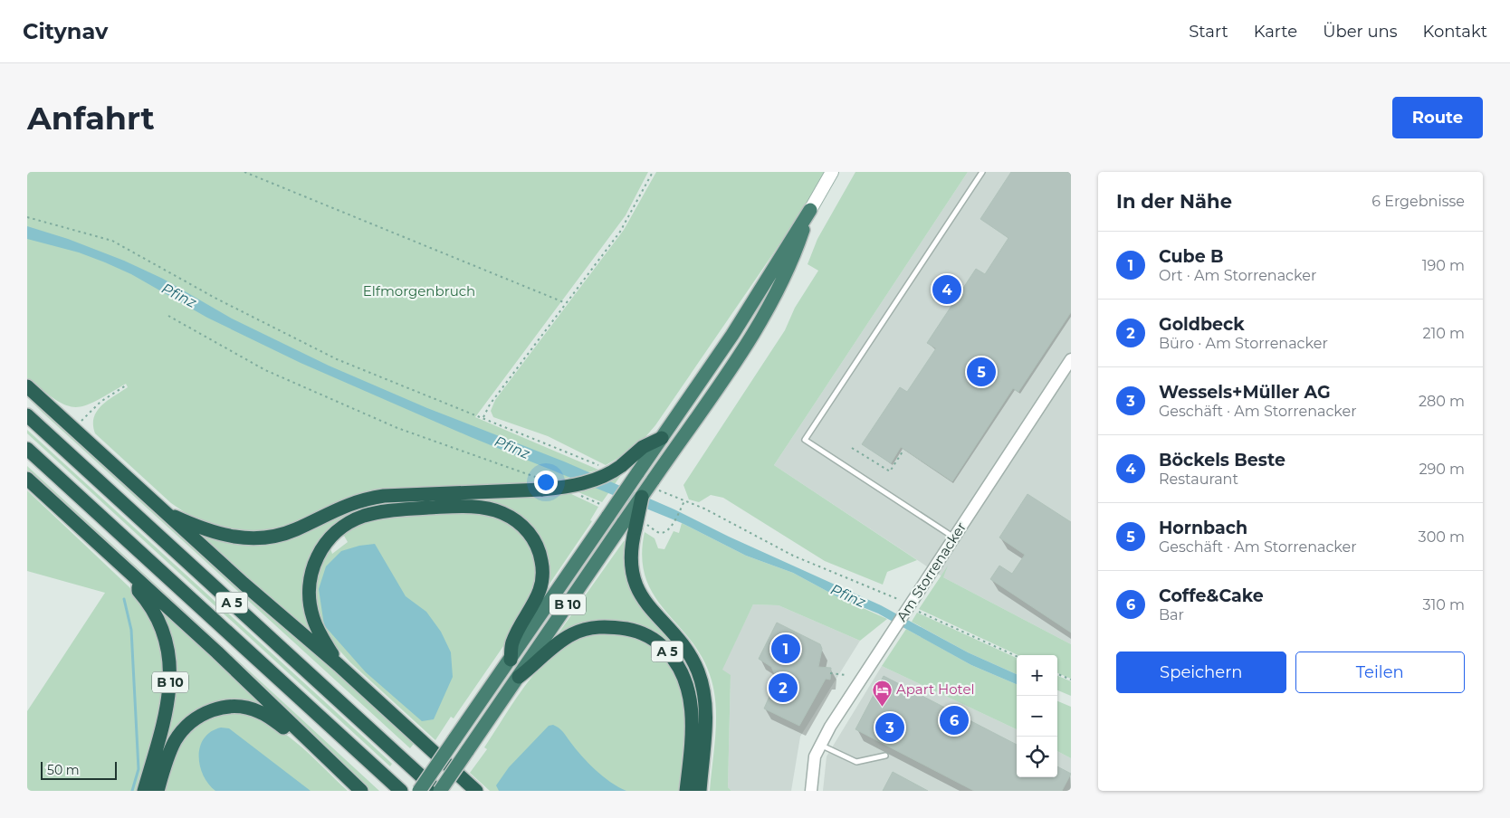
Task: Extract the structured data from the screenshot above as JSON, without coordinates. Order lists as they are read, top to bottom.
{
  "streets": {
    "highway": ["A 5", "B 10"],
    "street": ["Am Storrenacker"]
  },
  "crossings": [
    ["A 5", "B 10"]
  ],
  "water": ["Pfinz"],
  "parks": ["Elfmorgenbruch"],
  "places": {
    "hotel": ["Apart Hotel"]
  },
  "scale_bar": "50 m",
  "page": {
    "header": "Citynav",
    "nav": [
      "Start",
      "Karte",
      "Über uns",
      "Kontakt"
    ],
    "buttons": [
      "Route",
      ["Speichern", "Teilen"]
    ],
    "title": "Anfahrt",
    "heading": ["In der Nähe", "6 Ergebnisse"],
    "list": [
      {
        "mark": "1",
        "name": "Cube B",
        "note": "Ort · Am Storrenacker",
        "value": "190 m"
      },
      {
        "mark": "2",
        "name": "Goldbeck",
        "note": "Büro · Am Storrenacker",
        "value": "210 m"
      },
      {
        "mark": "3",
        "name": "Wessels+Müller AG",
        "note": "Geschäft · Am Storrenacker",
        "value": "280 m"
      },
      {
        "mark": "4",
        "name": "Böckels Beste",
        "note": "Restaurant",
        "value": "290 m"
      },
      {
        "mark": "5",
        "name": "Hornbach",
        "note": "Geschäft · Am Storrenacker",
        "value": "300 m"
      },
      {
        "mark": "6",
        "name": "Coffe&Cake",
        "note": "Bar",
        "value": "310 m"
      }
    ],
    "pins": [
      "4",
      "5",
      "1",
      "2",
      "6",
      "3"
    ],
    "map_buttons": ["+", "−"],
    "scale": "50 m"
  }
}
